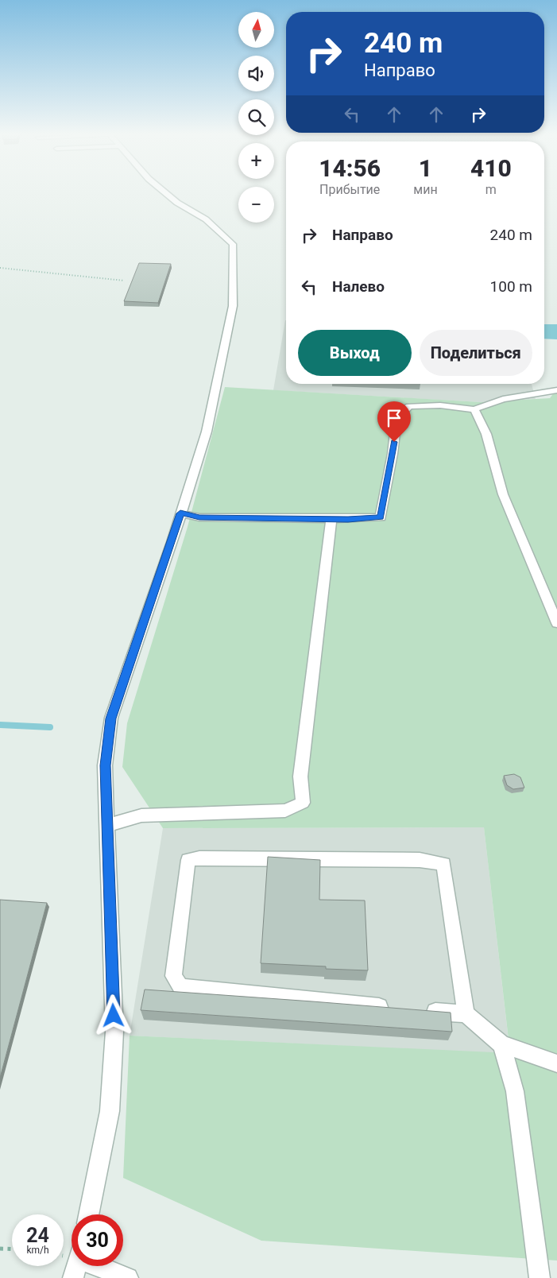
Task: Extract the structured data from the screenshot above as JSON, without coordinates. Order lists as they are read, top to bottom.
{
  "north": "top",
  "page": {
    "map_buttons": ["+", "−"],
    "turn": ["240 m", "Направо"],
    "eta": [
      "14:56",
      "Прибытие",
      "1",
      "мин",
      "410",
      "m"
    ],
    "list": [
      {
        "name": "Направо",
        "value": "240 m"
      },
      {
        "name": "Налево",
        "value": "100 m"
      }
    ],
    "buttons": ["Выход", "Поделиться"],
    "speed": "24 km/h",
    "limit": "30"
  }
}
